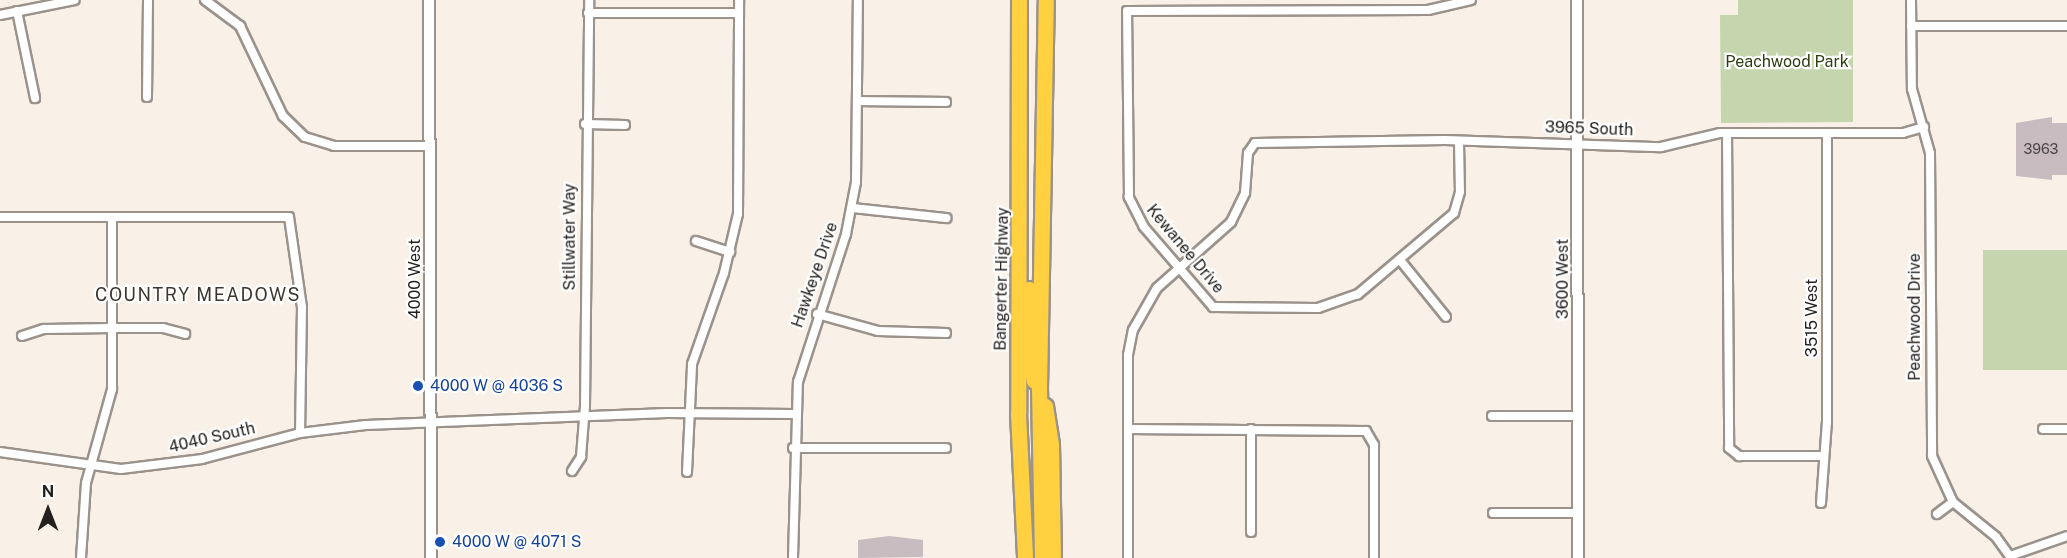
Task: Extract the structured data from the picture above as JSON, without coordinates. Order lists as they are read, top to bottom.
{
  "streets": {
    "highway": ["Bangerter Highway"],
    "street": [
      "3965 South",
      "Stillwater Way",
      "Kewanee Drive",
      "Hawkeye Drive",
      "4000 West",
      "3600 West",
      "Peachwood Drive",
      "3515 West",
      "4040 South"
    ]
  },
  "crossings": [
    ["3965 South", "Kewanee Drive"],
    ["3965 South", "3600 West"],
    ["3965 South", "Peachwood Drive"],
    ["3965 South", "3515 West"],
    ["Stillwater Way", "4040 South"],
    ["Hawkeye Drive", "4040 South"],
    ["4000 West", "4040 South"]
  ],
  "districts": ["COUNTRY MEADOWS"],
  "parks": ["Peachwood Park"],
  "places": ["4000 W @ 4036 S", "4000 W @ 4071 S"],
  "house_numbers": ["3963"],
  "north": "top"
}
